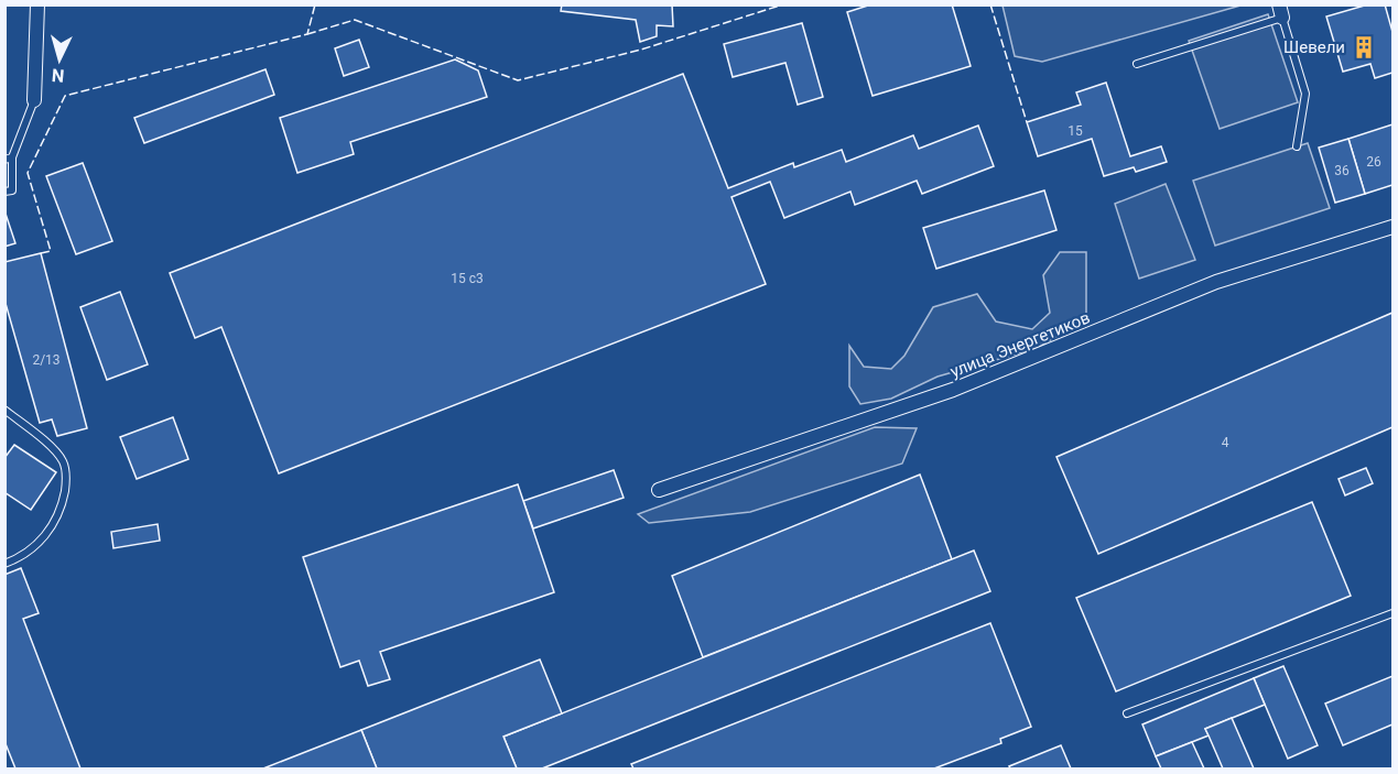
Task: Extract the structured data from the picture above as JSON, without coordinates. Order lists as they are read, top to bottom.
{
  "streets": {
    "street": ["улица Энергетиков"]
  },
  "places": {
    "building": ["Шевели"]
  },
  "house_numbers": [
    "15",
    "26",
    "36",
    "15 с3",
    "2/13",
    "4"
  ],
  "north": "bottom"
}
